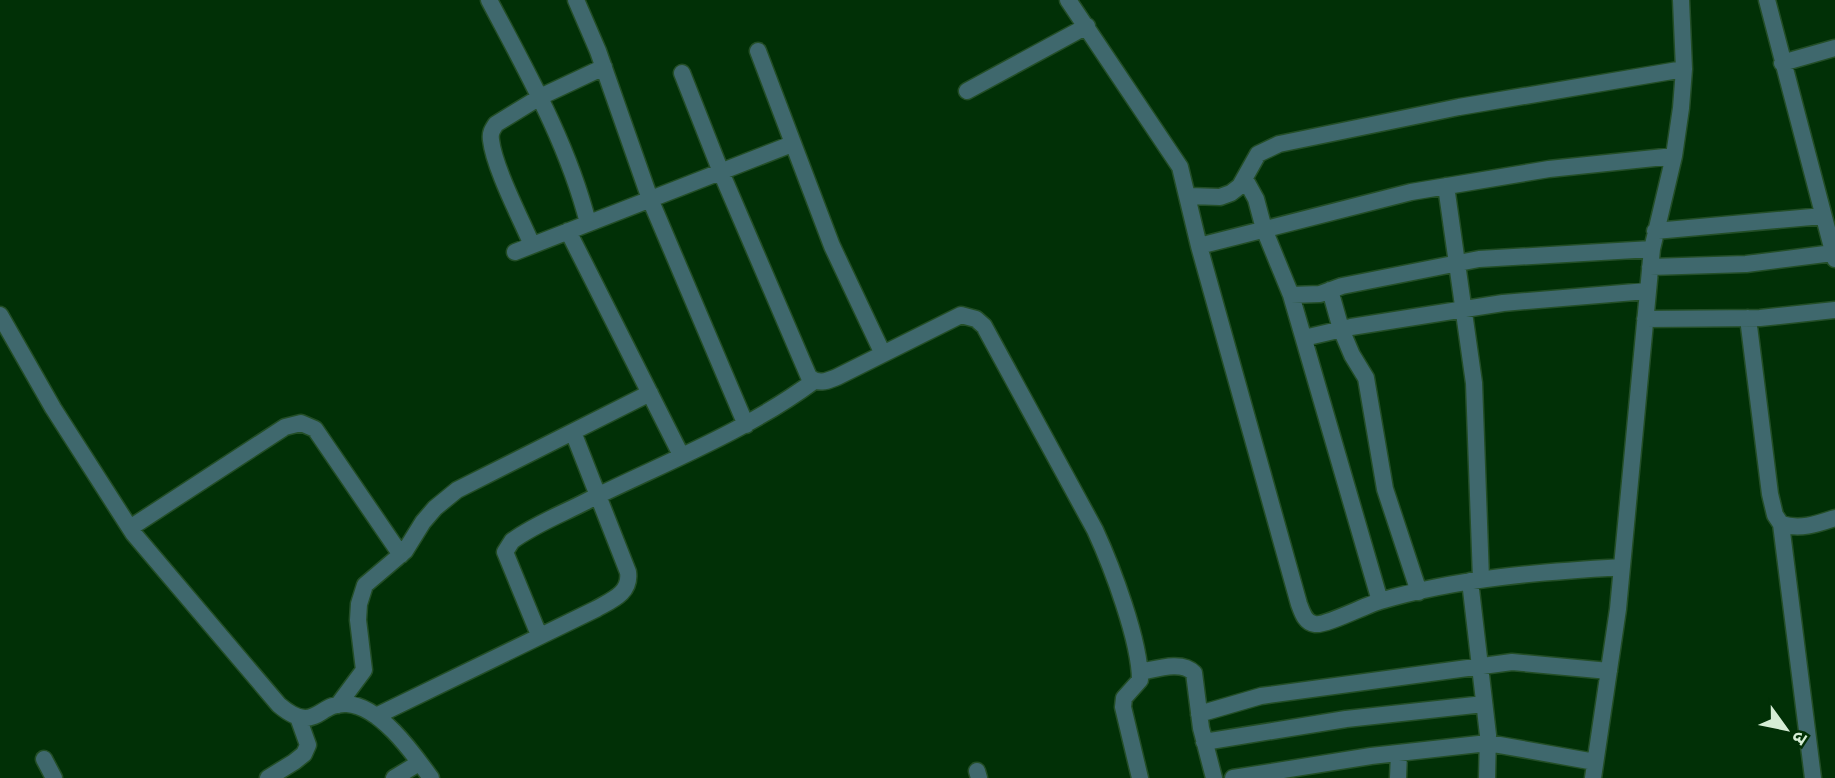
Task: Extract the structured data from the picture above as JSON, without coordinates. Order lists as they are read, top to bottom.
{
  "north": "bottom right"
}
